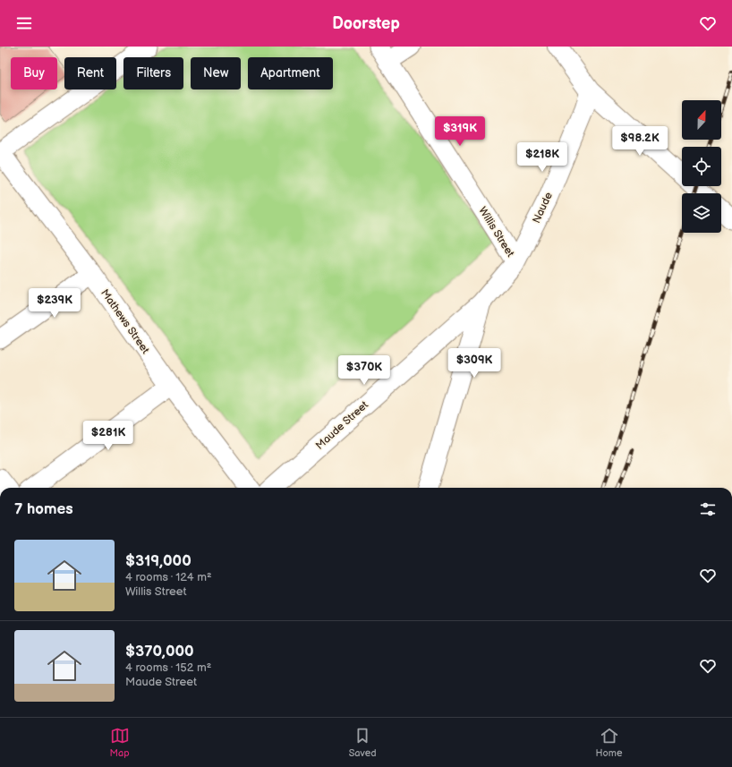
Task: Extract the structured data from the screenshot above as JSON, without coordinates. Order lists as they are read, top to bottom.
{
  "streets": {
    "street": [
      "Naude",
      "Willis Street",
      "Mathews Street",
      "Maude Street"
    ]
  },
  "crossings": [
    ["Naude", "Willis Street"],
    ["Willis Street", "Maude Street"]
  ],
  "north": "top",
  "page": {
    "header": "Doorstep",
    "chip": [
      "Buy",
      "Rent",
      "Filters",
      "New",
      "Apartment"
    ],
    "price": [
      "$319K",
      "$98.2K",
      "$218K",
      "$239K",
      "$309K",
      "$370K",
      "$281K"
    ],
    "heading": "7 homes",
    "list": [
      {
        "name": "$319,000",
        "note": "4 rooms · 124 m² · Willis Street"
      },
      {
        "name": "$370,000",
        "note": "4 rooms · 152 m² · Maude Street"
      }
    ],
    "tabs": ["Map", "Saved", "Home"]
  }
}
